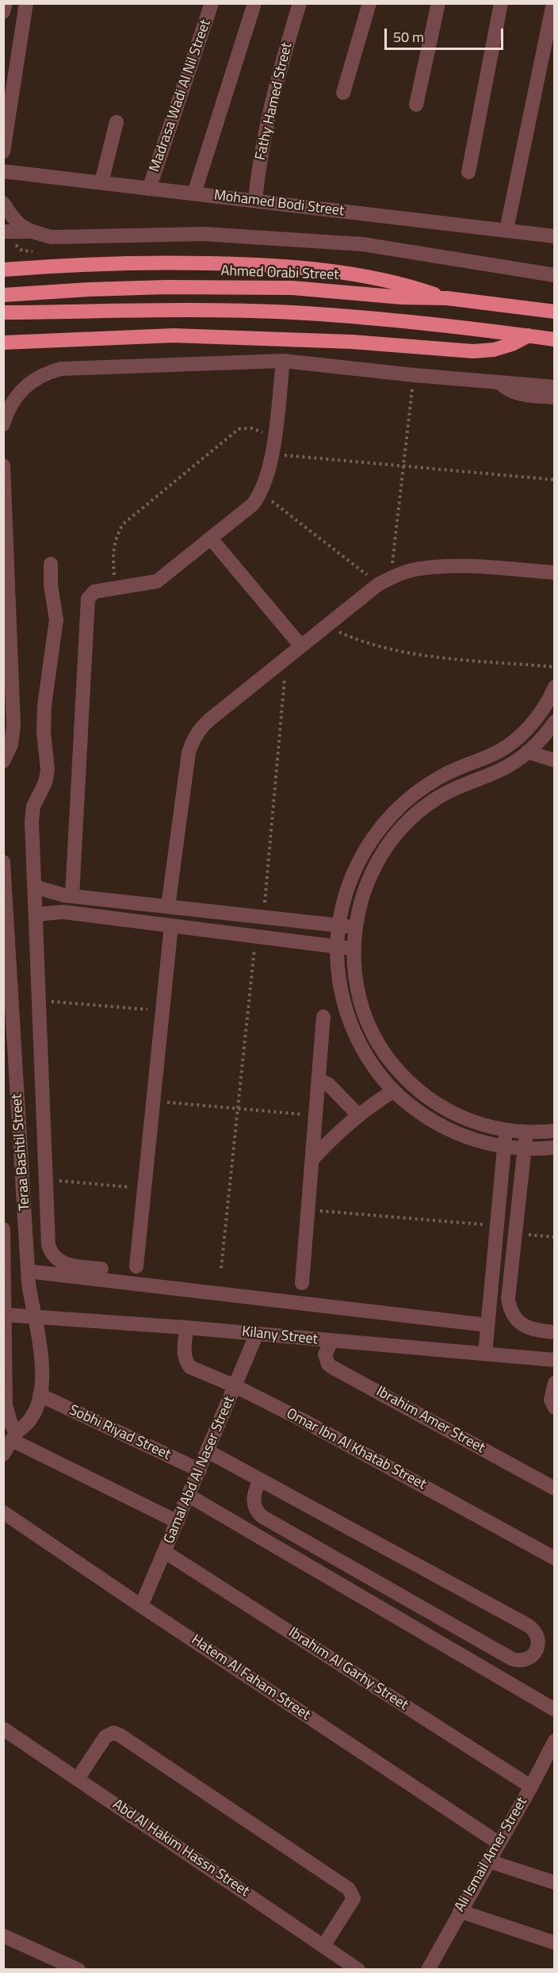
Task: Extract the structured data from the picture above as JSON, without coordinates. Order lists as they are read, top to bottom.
{
  "streets": {
    "highway": ["Ahmed Orabi Street"],
    "street": [
      "Madrasa Wadi Al Nil Street",
      "Fathy Hamed Street",
      "Mohamed Bodi Street",
      "Teraa Bashtil Street",
      "Kilany Street",
      "Ibrahim Amer Street",
      "Sobhi Riyad Street",
      "Omar Ibn Al Khatab Street",
      "Gamal Abd Al Naser Street",
      "Ibrahim Al Garhy Street",
      "Hatem Al Faham Street",
      "Abd Al Hakim Hassn Street",
      "Ali Ismail Amer Street"
    ]
  },
  "crossings": [
    ["Madrasa Wadi Al Nil Street", "Mohamed Bodi Street"],
    ["Fathy Hamed Street", "Mohamed Bodi Street"],
    ["Teraa Bashtil Street", "Kilany Street"],
    ["Teraa Bashtil Street", "Sobhi Riyad Street"],
    ["Kilany Street", "Ibrahim Amer Street"],
    ["Kilany Street", "Omar Ibn Al Khatab Street"],
    ["Kilany Street", "Gamal Abd Al Naser Street"],
    ["Sobhi Riyad Street", "Gamal Abd Al Naser Street"],
    ["Omar Ibn Al Khatab Street", "Gamal Abd Al Naser Street"],
    ["Gamal Abd Al Naser Street", "Ibrahim Al Garhy Street"],
    ["Gamal Abd Al Naser Street", "Hatem Al Faham Street"],
    ["Ibrahim Al Garhy Street", "Ali Ismail Amer Street"],
    ["Hatem Al Faham Street", "Ali Ismail Amer Street"]
  ],
  "scale_bar": "50 m"
}
